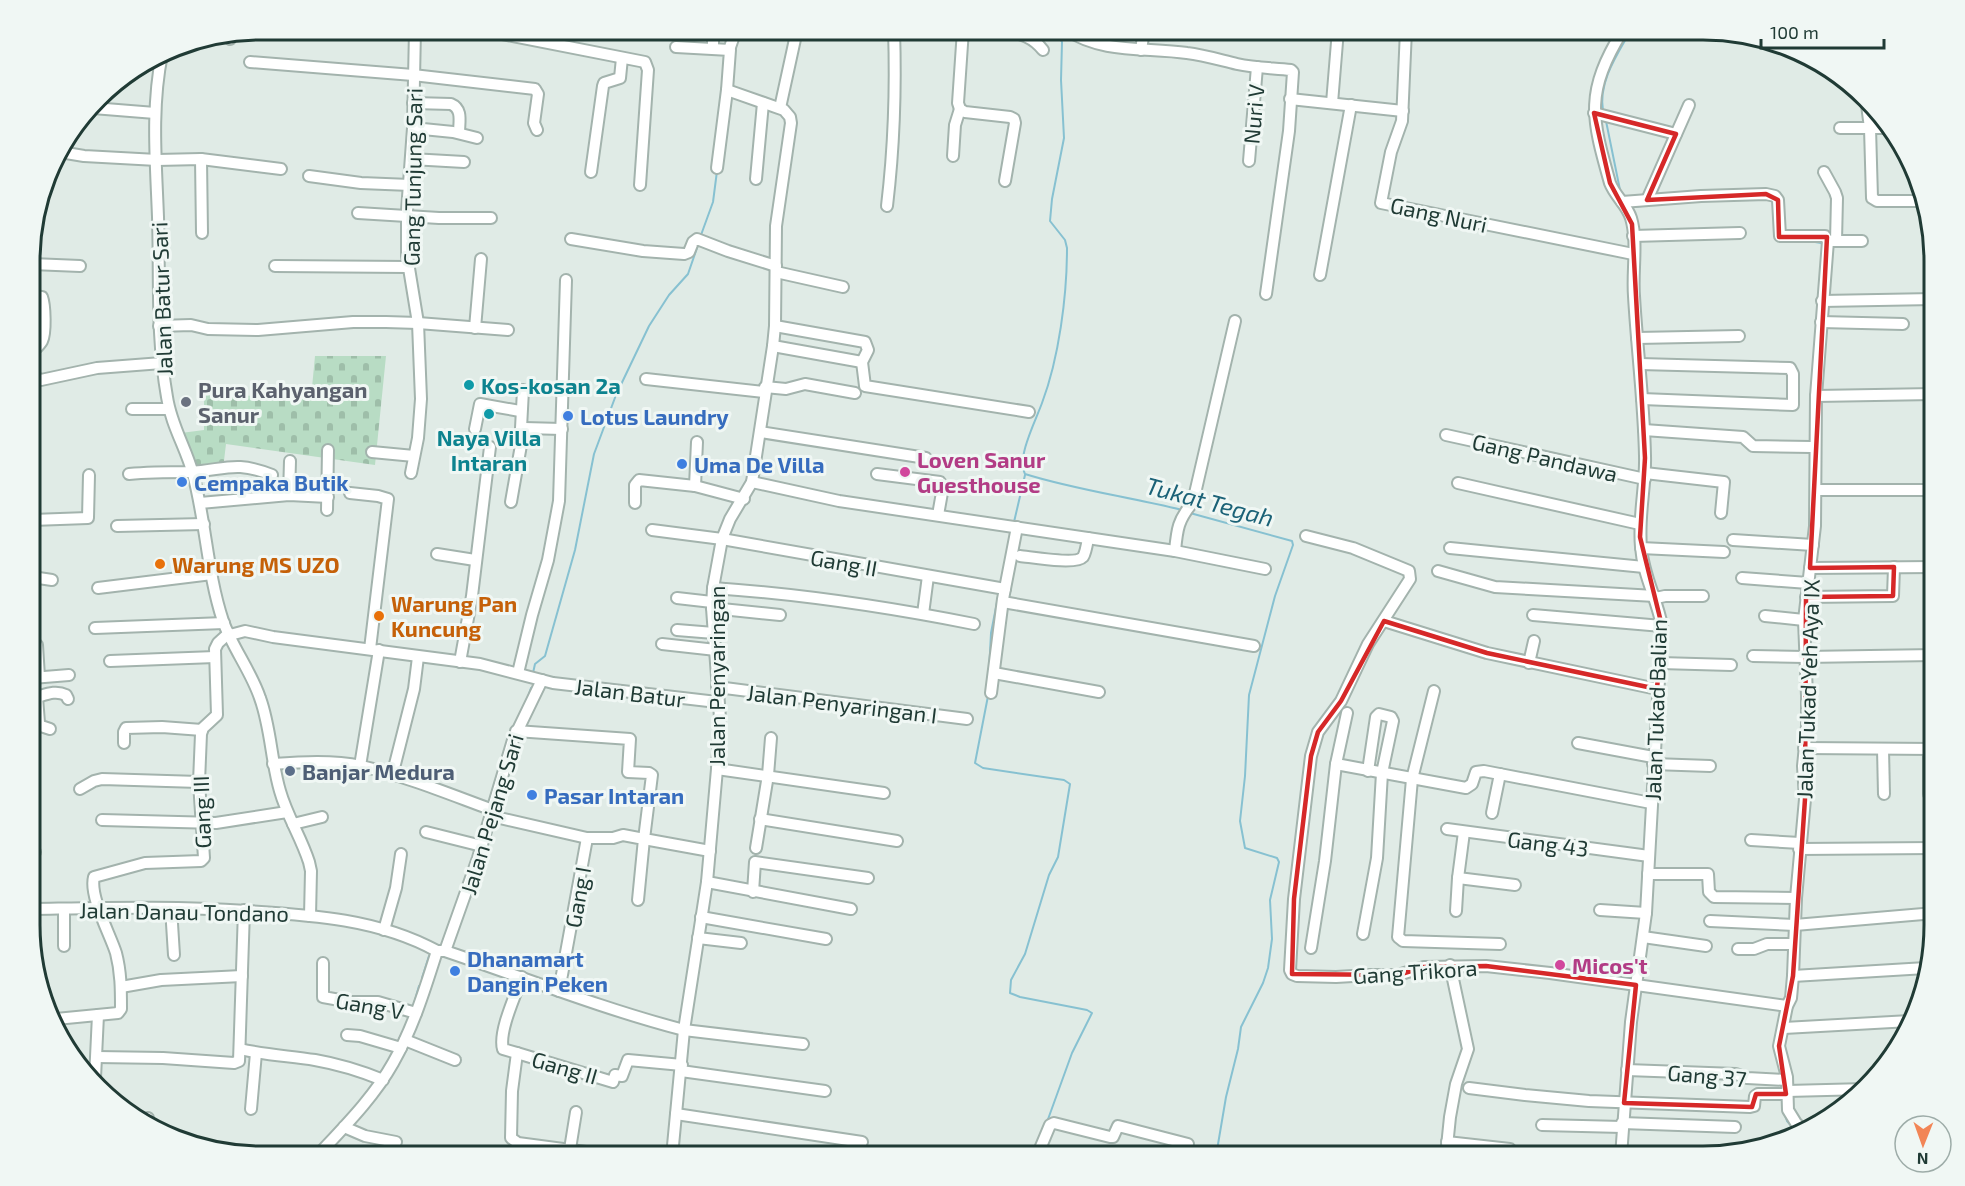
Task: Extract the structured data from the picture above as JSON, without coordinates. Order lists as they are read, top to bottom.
{
  "streets": {
    "street": [
      "Nuri V",
      "Gang Tunjung Sari",
      "Gang Nuri",
      "Jalan Batur Sari",
      "Gang Pandawa",
      "Gang II",
      "Jalan Penyaringan",
      "Jalan Tukad Yeh Aya IX",
      "Jalan Batur",
      "Jalan Penyaringan I",
      "Jalan Tukad Balian",
      "Gang III",
      "Jalan Pejang Sari",
      "Gang 43",
      "Gang I",
      "Jalan Danau Tondano",
      "Gang Trikora",
      "Gang V",
      "Gang 37"
    ]
  },
  "crossings": [
    ["Gang Nuri", "Jalan Tukad Balian"],
    ["Jalan Batur Sari", "Jalan Batur"],
    ["Jalan Batur Sari", "Jalan Danau Tondano"],
    ["Gang Pandawa", "Jalan Tukad Balian"],
    ["Gang II", "Jalan Penyaringan"],
    ["Jalan Penyaringan", "Jalan Batur"],
    ["Jalan Penyaringan", "Jalan Penyaringan I"],
    ["Jalan Penyaringan", "Jalan Danau Tondano"],
    ["Jalan Tukad Yeh Aya IX", "Gang Trikora"],
    ["Jalan Tukad Yeh Aya IX", "Gang 37"],
    ["Jalan Batur", "Jalan Pejang Sari"],
    ["Jalan Tukad Balian", "Gang 43"],
    ["Jalan Tukad Balian", "Gang Trikora"],
    ["Jalan Tukad Balian", "Gang 37"],
    ["Gang III", "Jalan Danau Tondano"],
    ["Jalan Pejang Sari", "Jalan Danau Tondano"],
    ["Jalan Pejang Sari", "Gang V"],
    ["Gang I", "Jalan Danau Tondano"]
  ],
  "water": ["Tukat Tegah"],
  "places": [
    "Kos-kosan 2a",
    "Pura Kahyangan Sanur",
    "Naya Villa Intaran",
    "Lotus Laundry",
    "Uma De Villa",
    "Loven Sanur Guesthouse",
    "Cempaka Butik",
    "Warung MS UZO",
    "Warung Pan Kuncung",
    "Banjar Medura",
    "Pasar Intaran",
    "Micos't",
    "Dhanamart Dangin Peken"
  ],
  "scale_bar": "100 m",
  "north": "bottom"
}
